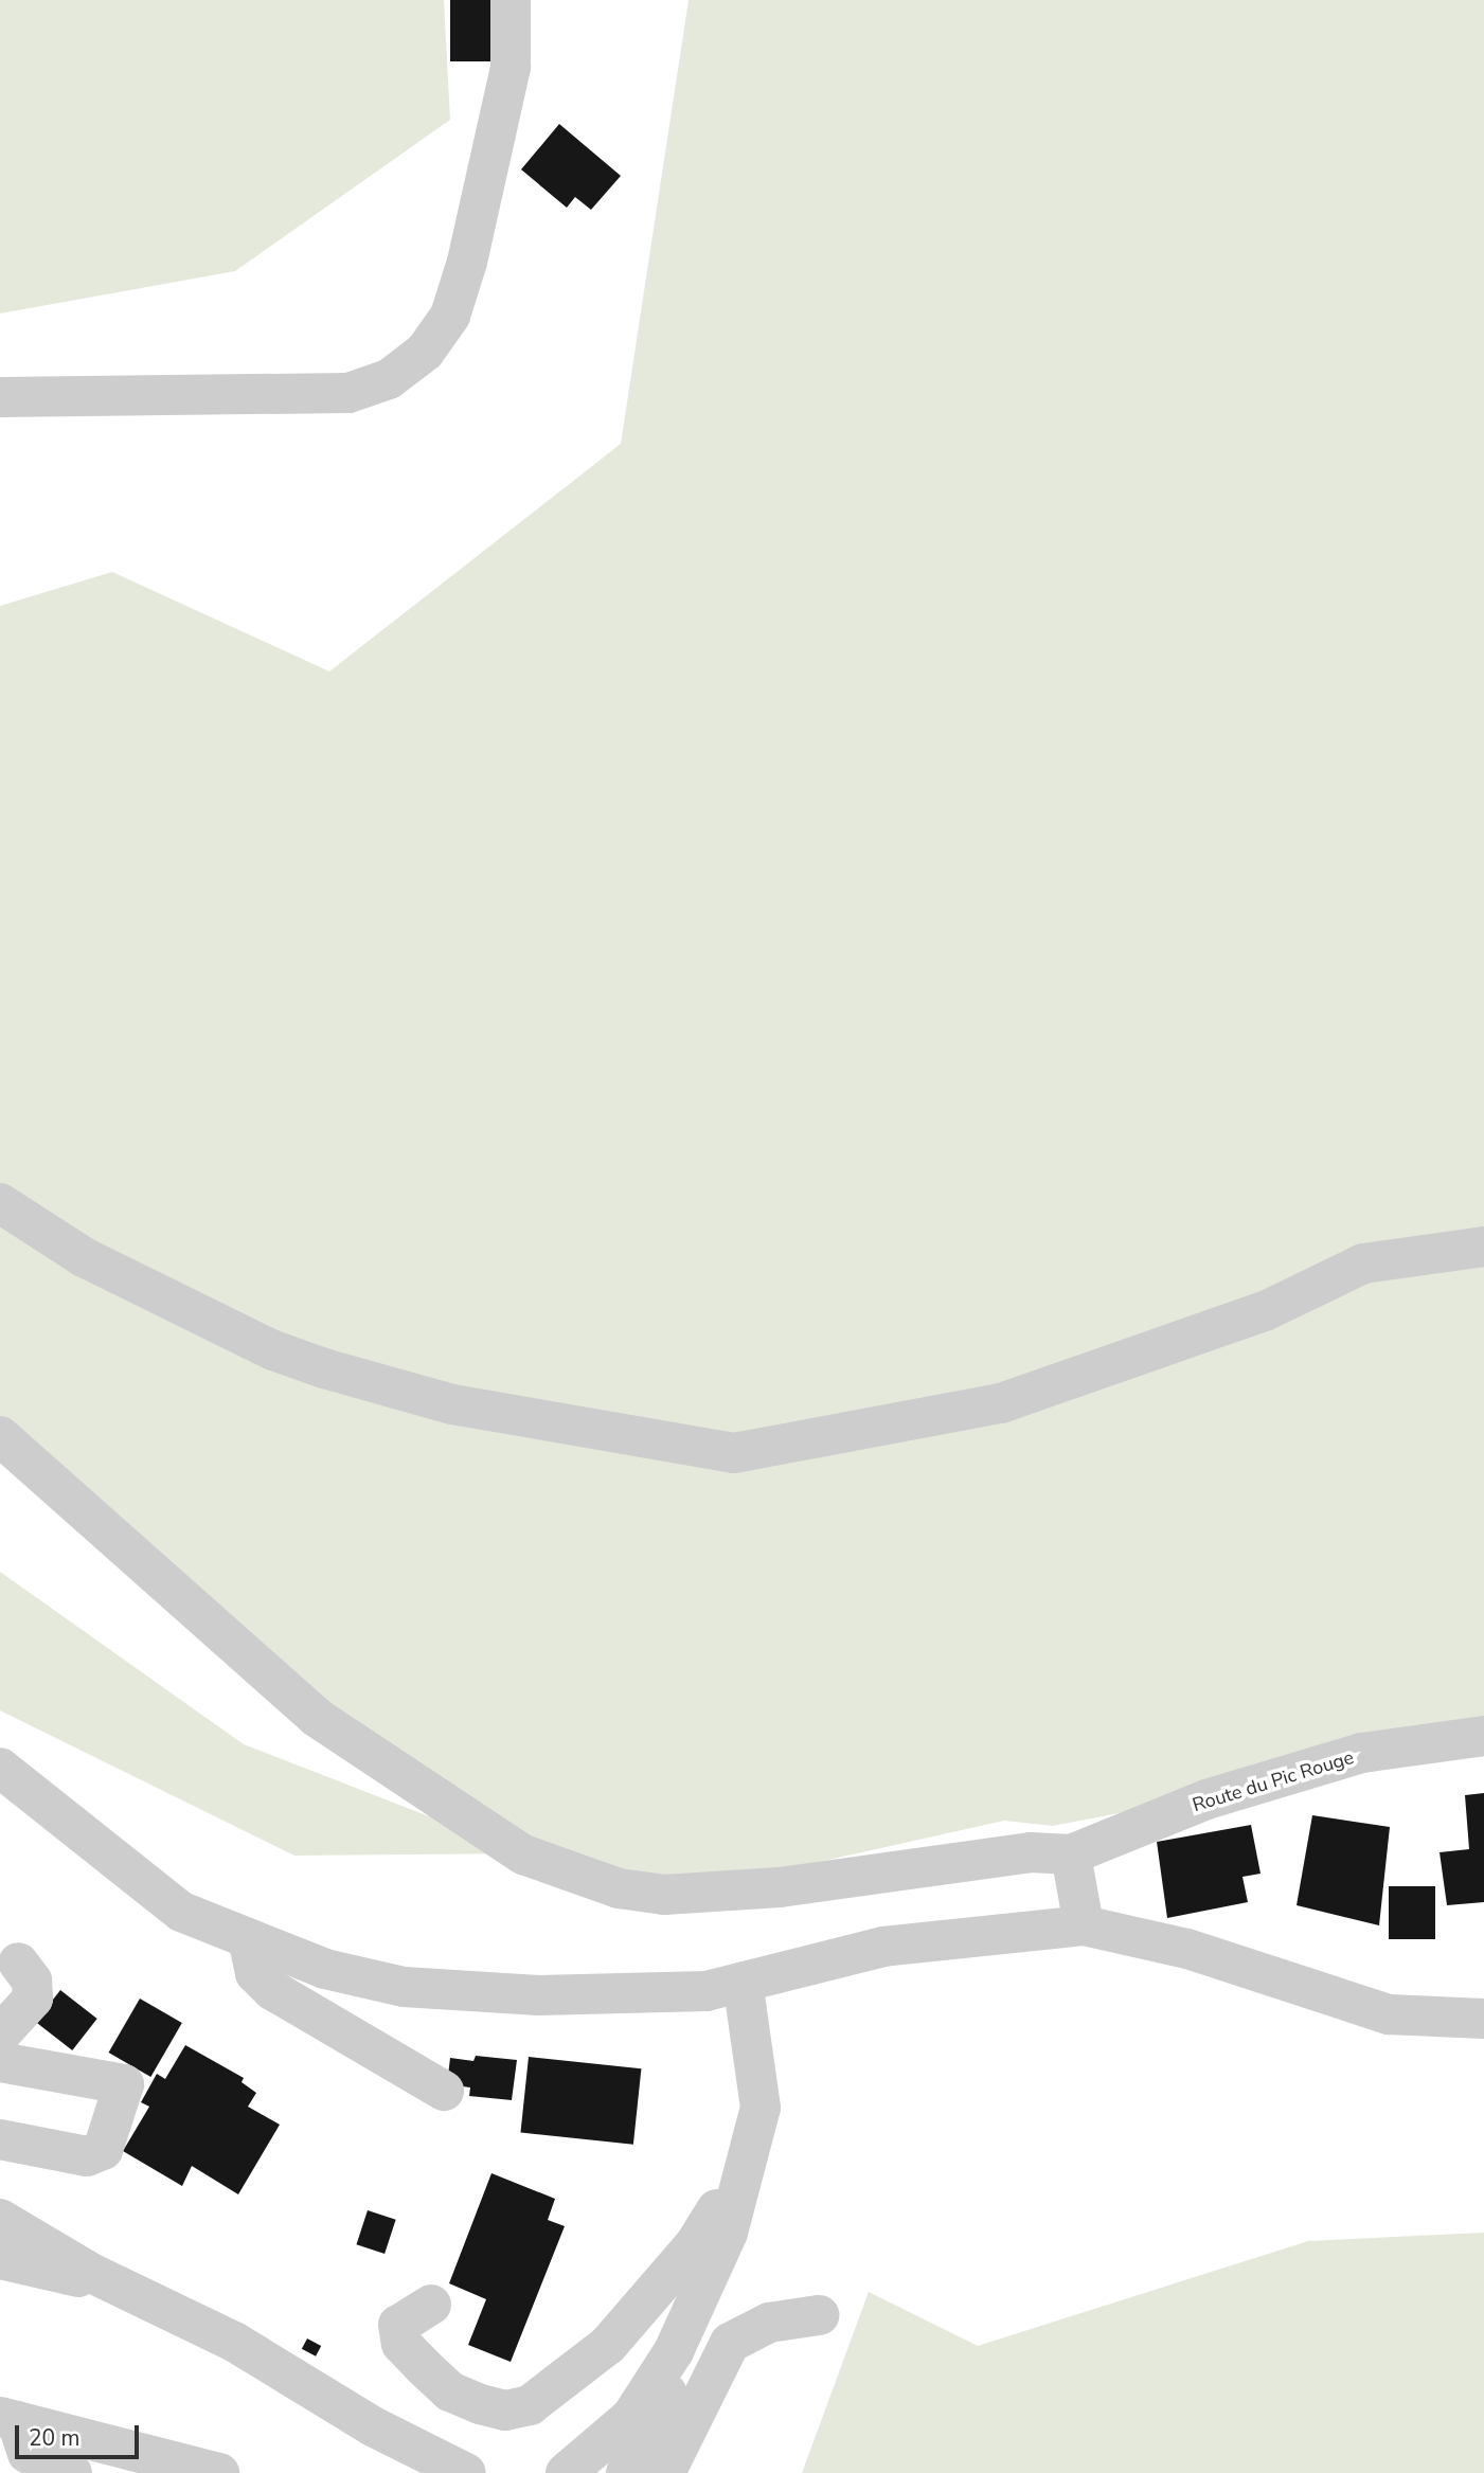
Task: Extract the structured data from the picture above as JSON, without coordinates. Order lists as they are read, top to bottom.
{
  "streets": {
    "street": ["Route du Pic Rouge"]
  },
  "scale_bar": "20 m"
}
